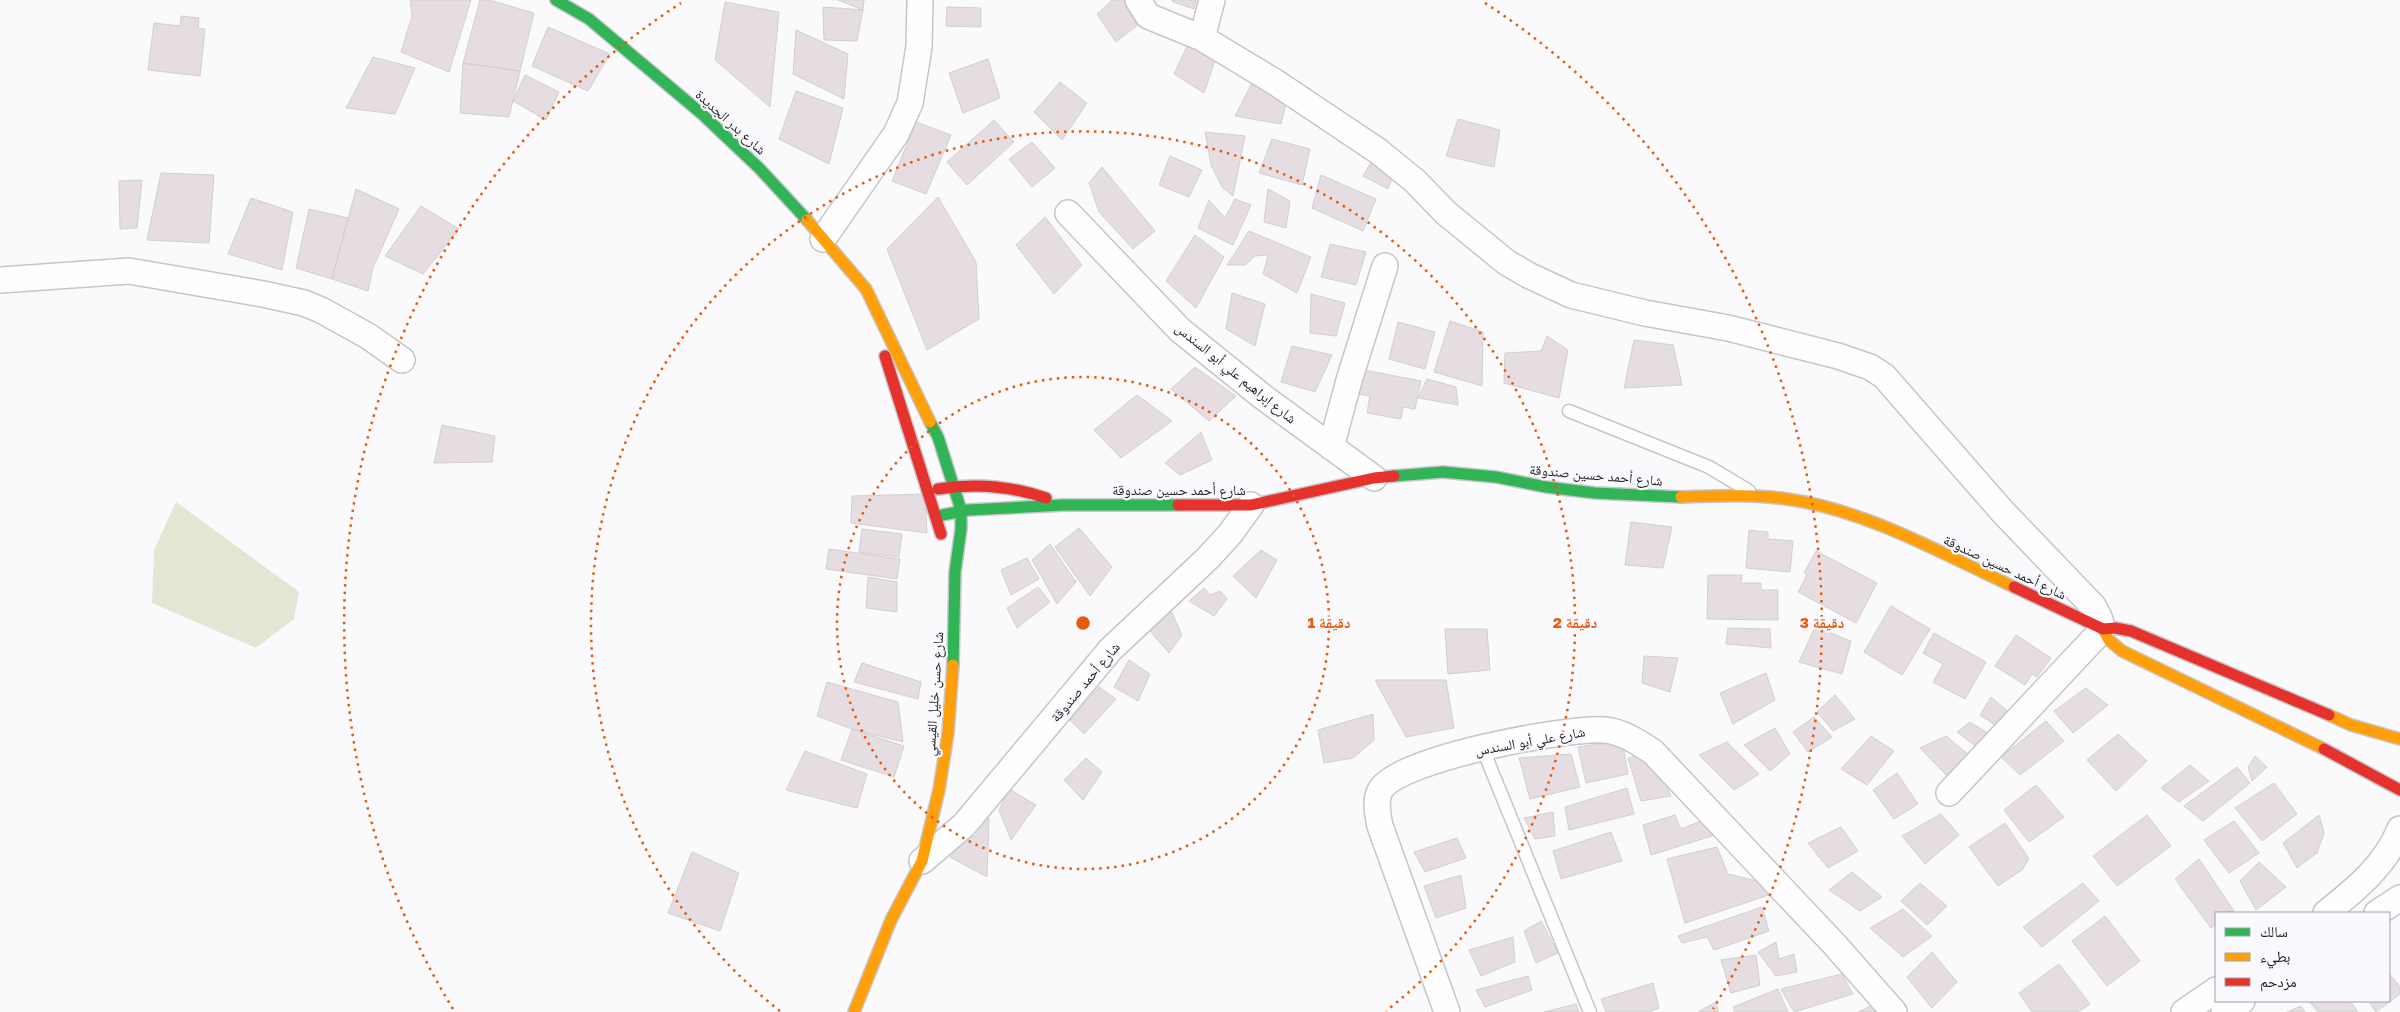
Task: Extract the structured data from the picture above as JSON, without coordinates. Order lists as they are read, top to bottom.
{
  "streets": {
    "main road": ["شارع بدر الجديدة", "شارع أحمد حسين صندوقة", "شارع حسن خليل القيسي"],
    "street": ["شارع إبراهيم علي أبو السندس", "شارع أحمد صندوقة", "شارع علي أبو السندس"]
  },
  "crossings": [
    ["شارع بدر الجديدة", "شارع أحمد حسين صندوقة"],
    ["شارع بدر الجديدة", "شارع حسن خليل القيسي"],
    ["شارع إبراهيم علي أبو السندس", "شارع أحمد حسين صندوقة"],
    ["شارع أحمد حسين صندوقة", "شارع أحمد صندوقة"],
    ["شارع أحمد حسين صندوقة", "شارع حسن خليل القيسي"],
    ["شارع أحمد صندوقة", "شارع حسن خليل القيسي"]
  ],
  "legend": ["سالك", "بطيء", "مزدحم"],
  "rings": ["1 دقيقة", "2 دقيقة", "3 دقيقة"]
}
